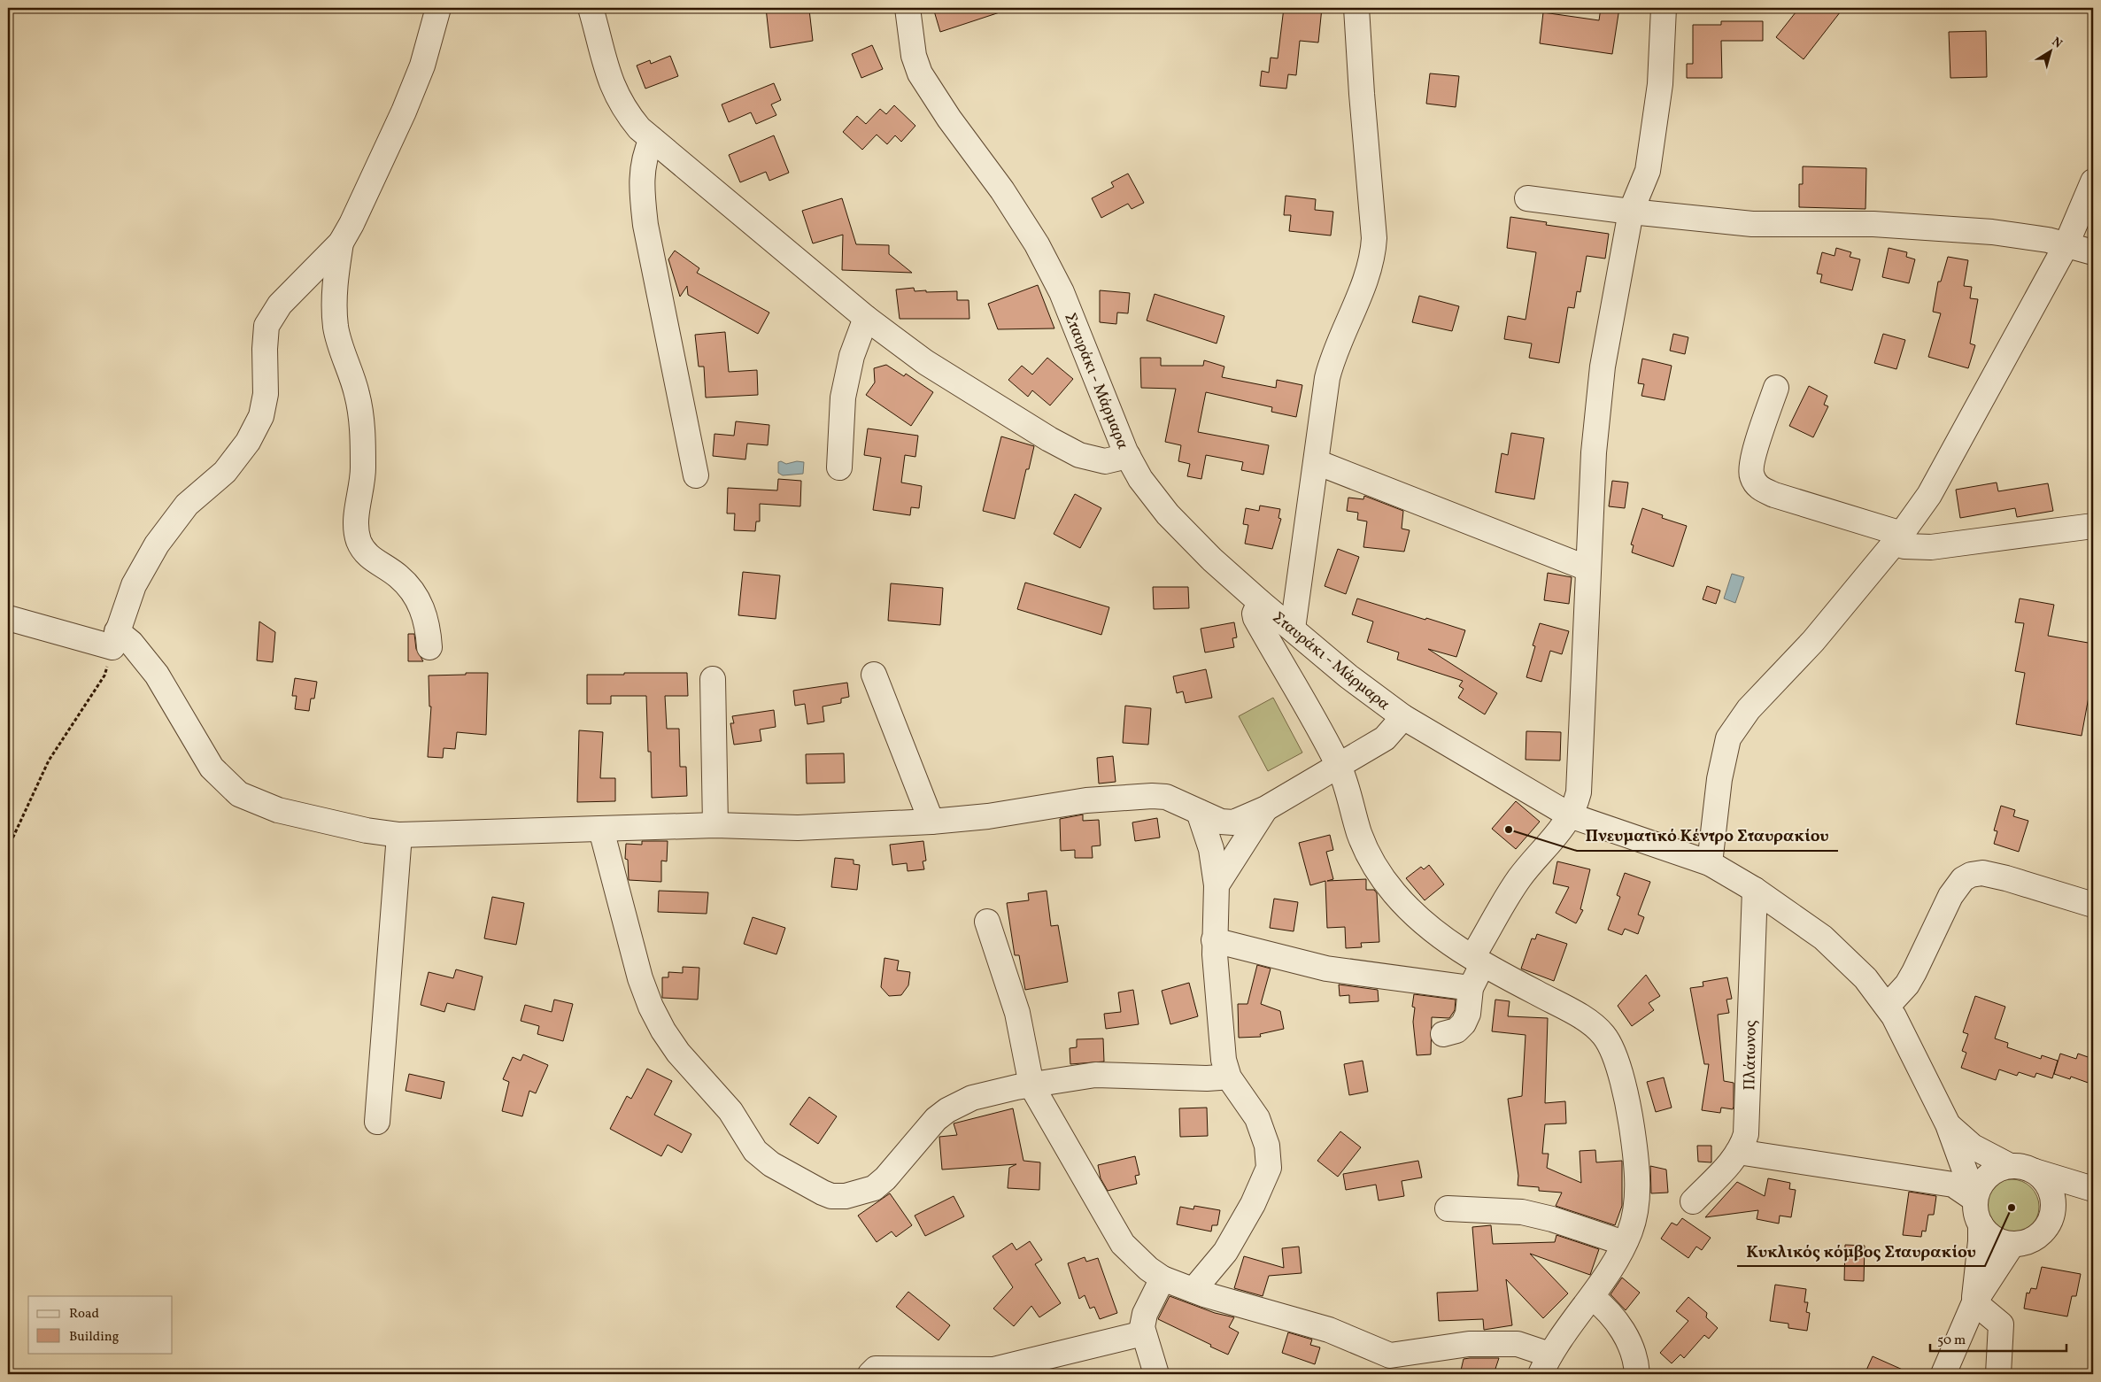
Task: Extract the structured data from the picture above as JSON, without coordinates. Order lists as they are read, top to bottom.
{
  "streets": {
    "street": ["Σταυράκι - Μάρμαρα", "Πλάτωνος"]
  },
  "crossings": [
    ["Σταυράκι - Μάρμαρα", "Πλάτωνος"]
  ],
  "places": ["Πνευματικό Κέντρο Σταυρακίου", "Κυκλικός κόμβος Σταυρακίου"],
  "legend": ["Road", "Building"],
  "scale_bar": "50 m",
  "north": "top right"
}
